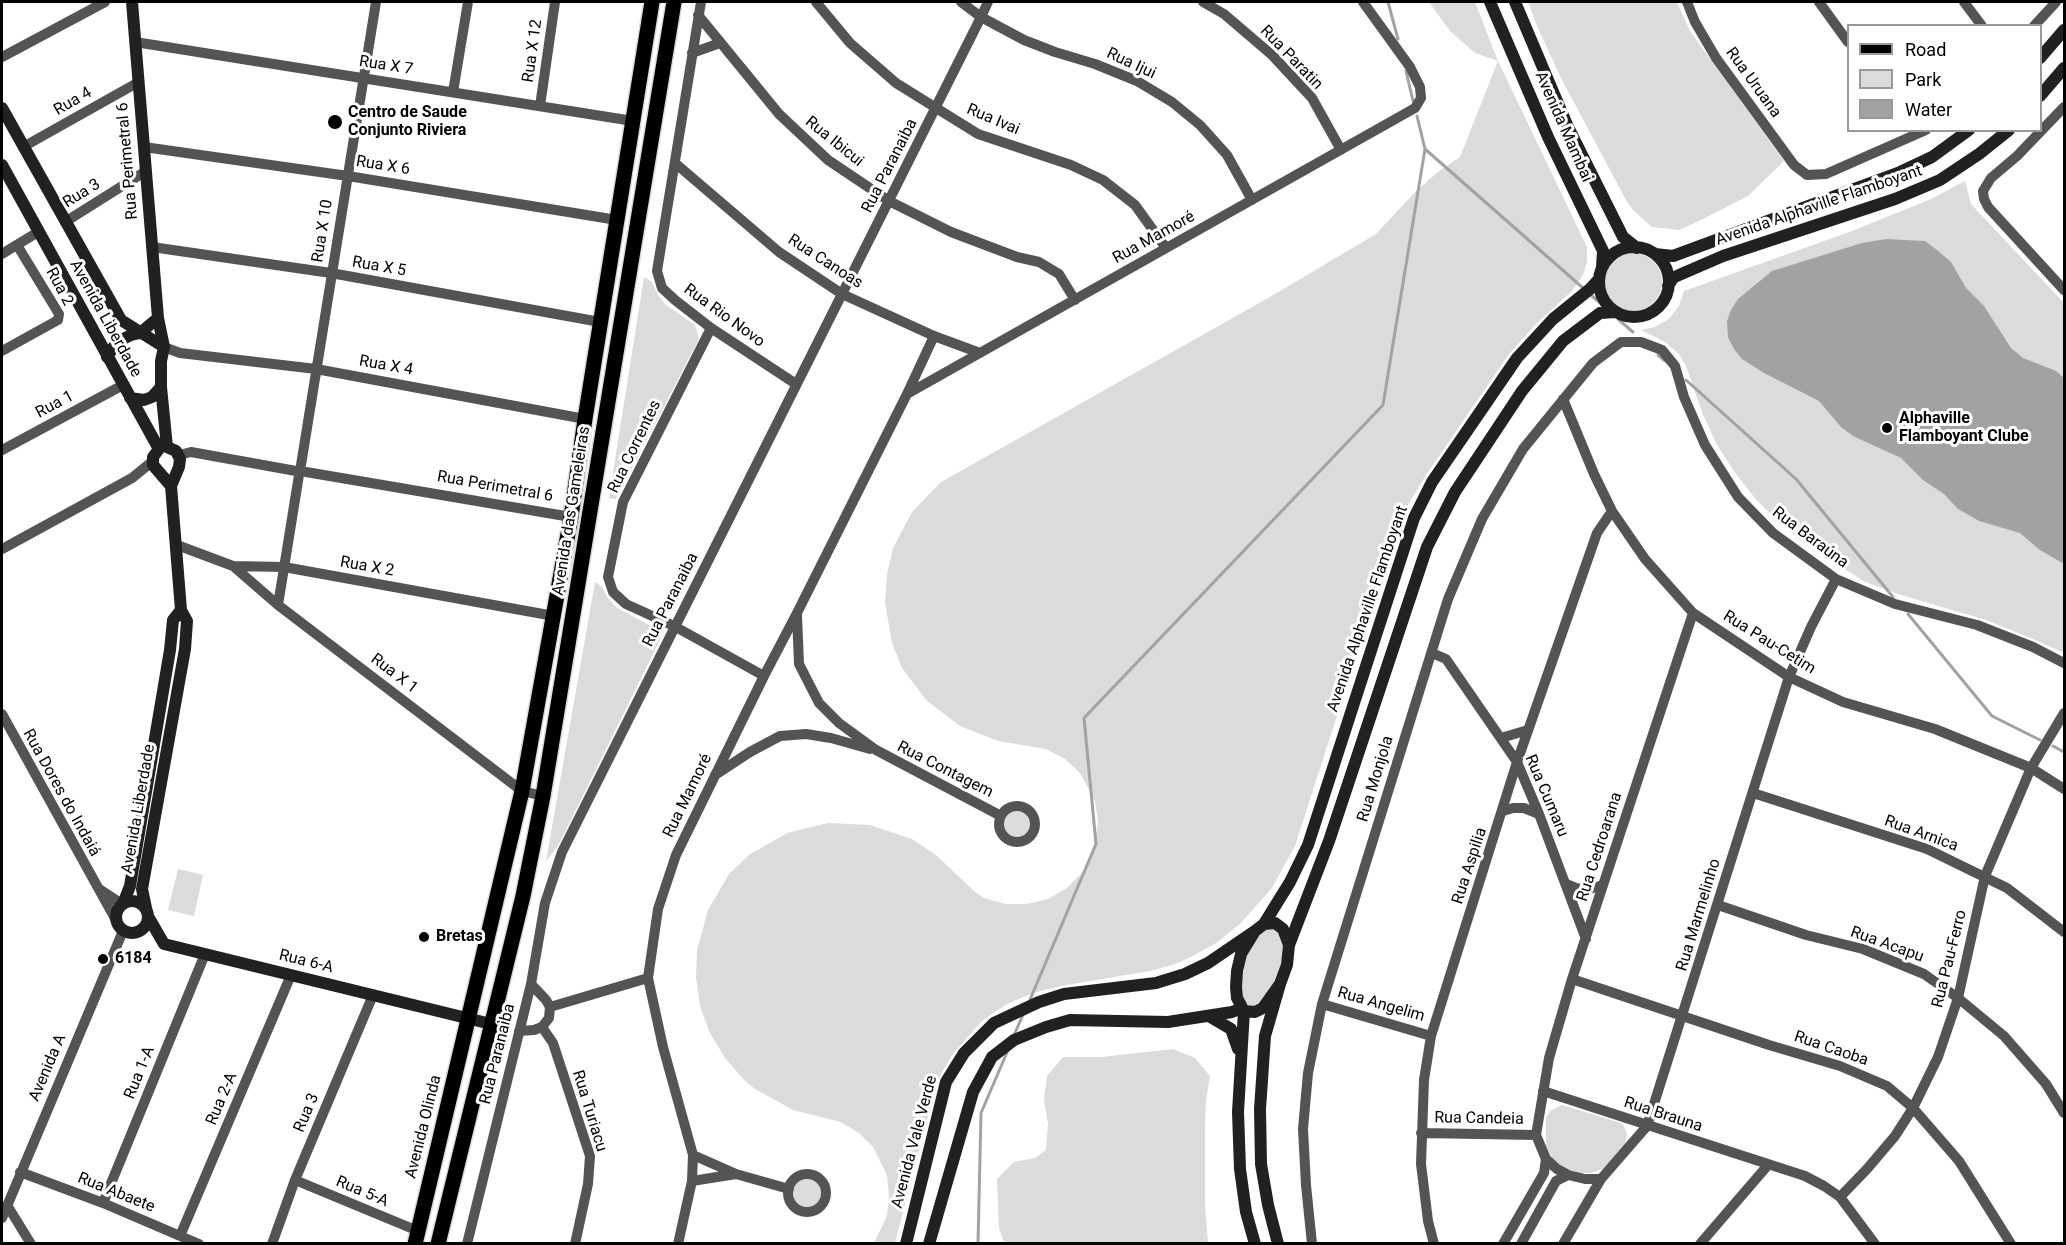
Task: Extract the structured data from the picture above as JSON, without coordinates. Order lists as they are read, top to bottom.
{
  "streets": {
    "main road": ["Avenida das Gameleiras", "Avenida Olinda"],
    "street": [
      "Rua X 12",
      "Rua Paratin",
      "Rua Ijui",
      "Rua X 7",
      "Rua Uruana",
      "Rua 4",
      "Rua Ivai",
      "Avenida Mambai",
      "Rua Ibicui",
      "Rua Perimetral 6",
      "Rua X 6",
      "Rua Paranaiba",
      "Rua 3",
      "Avenida Alphaville Flamboyant",
      "Rua X 10",
      "Rua Mamoré",
      "Rua Canoas",
      "Rua X 5",
      "Rua 2",
      "Rua Rio Novo",
      "Avenida Liberdade",
      "Rua X 4",
      "Rua 1",
      "Rua Correntes",
      "Rua Baraúna",
      "Rua X 2",
      "Rua Pau-Cetim",
      "Rua X 1",
      "Rua Contagem",
      "Rua Monjola",
      "Rua Dores do Indaiá",
      "Rua Cumaru",
      "Rua Arnica",
      "Rua Cedroarana",
      "Rua Aspilia",
      "Rua Marmelinho",
      "Rua Acapu",
      "Rua Pau-Ferro",
      "Rua 6-A",
      "Rua Angelim",
      "Rua Caoba",
      "Avenida A",
      "Rua 1-A",
      "Rua 2-A",
      "Rua Turiacu",
      "Rua Brauna",
      "Rua Candeia",
      "Avenida Vale Verde",
      "Rua 5-A",
      "Rua Abaete"
    ]
  },
  "crossings": [
    ["Rua X 12", "Rua X 7"],
    ["Rua Paratin", "Rua Mamoré"],
    ["Rua Ijui", "Rua Paranaiba"],
    ["Rua Ijui", "Rua Mamoré"],
    ["Rua X 7", "Rua Perimetral 6"],
    ["Rua X 7", "Rua X 10"],
    ["Rua X 7", "Avenida das Gameleiras"],
    ["Rua 4", "Rua Perimetral 6"],
    ["Rua 4", "Avenida Liberdade"],
    ["Rua Ivai", "Rua Paranaiba"],
    ["Rua Ivai", "Rua Mamoré"],
    ["Avenida Mambai", "Avenida Alphaville Flamboyant"],
    ["Rua Ibicui", "Rua Paranaiba"],
    ["Rua Ibicui", "Rua Mamoré"],
    ["Rua Ibicui", "Rua Rio Novo"],
    ["Rua Perimetral 6", "Rua X 6"],
    ["Rua Perimetral 6", "Rua 3"],
    ["Rua Perimetral 6", "Rua X 10"],
    ["Rua Perimetral 6", "Rua X 5"],
    ["Rua Perimetral 6", "Avenida Liberdade"],
    ["Rua Perimetral 6", "Rua X 4"],
    ["Rua Perimetral 6", "Rua 1"],
    ["Rua Perimetral 6", "Avenida das Gameleiras"],
    ["Rua X 6", "Rua X 10"],
    ["Rua X 6", "Avenida das Gameleiras"],
    ["Rua Paranaiba", "Rua Canoas"],
    ["Rua Paranaiba", "Rua Rio Novo"],
    ["Rua Paranaiba", "Rua Correntes"],
    ["Rua 3", "Avenida Liberdade"],
    ["Rua 3", "Rua 6-A"],
    ["Rua 3", "Rua 5-A"],
    ["Avenida Alphaville Flamboyant", "Avenida Vale Verde"],
    ["Rua X 10", "Rua X 5"],
    ["Rua X 10", "Rua X 4"],
    ["Rua X 10", "Rua X 2"],
    ["Rua X 10", "Rua X 1"],
    ["Rua Mamoré", "Rua Canoas"],
    ["Rua Mamoré", "Rua Correntes"],
    ["Rua Mamoré", "Rua Contagem"],
    ["Rua Canoas", "Rua Rio Novo"],
    ["Rua X 5", "Avenida das Gameleiras"],
    ["Rua Rio Novo", "Rua Correntes"],
    ["Avenida Liberdade", "Rua X 4"],
    ["Avenida Liberdade", "Rua 1"],
    ["Avenida Liberdade", "Rua X 2"],
    ["Avenida Liberdade", "Rua Dores do Indaiá"],
    ["Avenida Liberdade", "Rua 6-A"],
    ["Avenida Liberdade", "Avenida A"],
    ["Rua X 4", "Rua 1"],
    ["Rua X 4", "Avenida das Gameleiras"],
    ["Avenida das Gameleiras", "Rua X 2"],
    ["Avenida das Gameleiras", "Rua X 1"],
    ["Avenida das Gameleiras", "Rua 6-A"],
    ["Avenida das Gameleiras", "Avenida Olinda"],
    ["Rua Baraúna", "Rua Monjola"],
    ["Rua Baraúna", "Rua Marmelinho"],
    ["Rua X 2", "Rua X 1"],
    ["Rua Pau-Cetim", "Rua Monjola"],
    ["Rua Pau-Cetim", "Rua Cedroarana"],
    ["Rua Pau-Cetim", "Rua Aspilia"],
    ["Rua Pau-Cetim", "Rua Marmelinho"],
    ["Rua Pau-Cetim", "Rua Pau-Ferro"],
    ["Rua Monjola", "Rua Cumaru"],
    ["Rua Monjola", "Rua Angelim"],
    ["Rua Dores do Indaiá", "Rua 6-A"],
    ["Rua Dores do Indaiá", "Avenida A"],
    ["Rua Cumaru", "Rua Cedroarana"],
    ["Rua Cumaru", "Rua Aspilia"],
    ["Rua Arnica", "Rua Marmelinho"],
    ["Rua Arnica", "Rua Pau-Ferro"],
    ["Rua Cedroarana", "Rua Caoba"],
    ["Rua Cedroarana", "Rua Brauna"],
    ["Rua Aspilia", "Rua Angelim"],
    ["Rua Aspilia", "Rua Candeia"],
    ["Rua Marmelinho", "Rua Acapu"],
    ["Rua Marmelinho", "Rua Caoba"],
    ["Rua Marmelinho", "Rua Brauna"],
    ["Rua Acapu", "Rua Pau-Ferro"],
    ["Rua Pau-Ferro", "Rua Caoba"],
    ["Rua Pau-Ferro", "Rua Brauna"],
    ["Rua 6-A", "Avenida A"],
    ["Rua 6-A", "Rua 1-A"],
    ["Rua 6-A", "Rua 2-A"],
    ["Rua 6-A", "Avenida Olinda"],
    ["Avenida A", "Rua Abaete"],
    ["Rua 1-A", "Rua Abaete"],
    ["Rua 2-A", "Rua Abaete"],
    ["Avenida Olinda", "Rua 5-A"]
  ],
  "places": [
    "Centro de Saude Conjunto Riviera",
    "Alphaville Flamboyant Clube",
    "Bretas",
    "6184"
  ],
  "legend": ["Road", "Park", "Water"]
}
